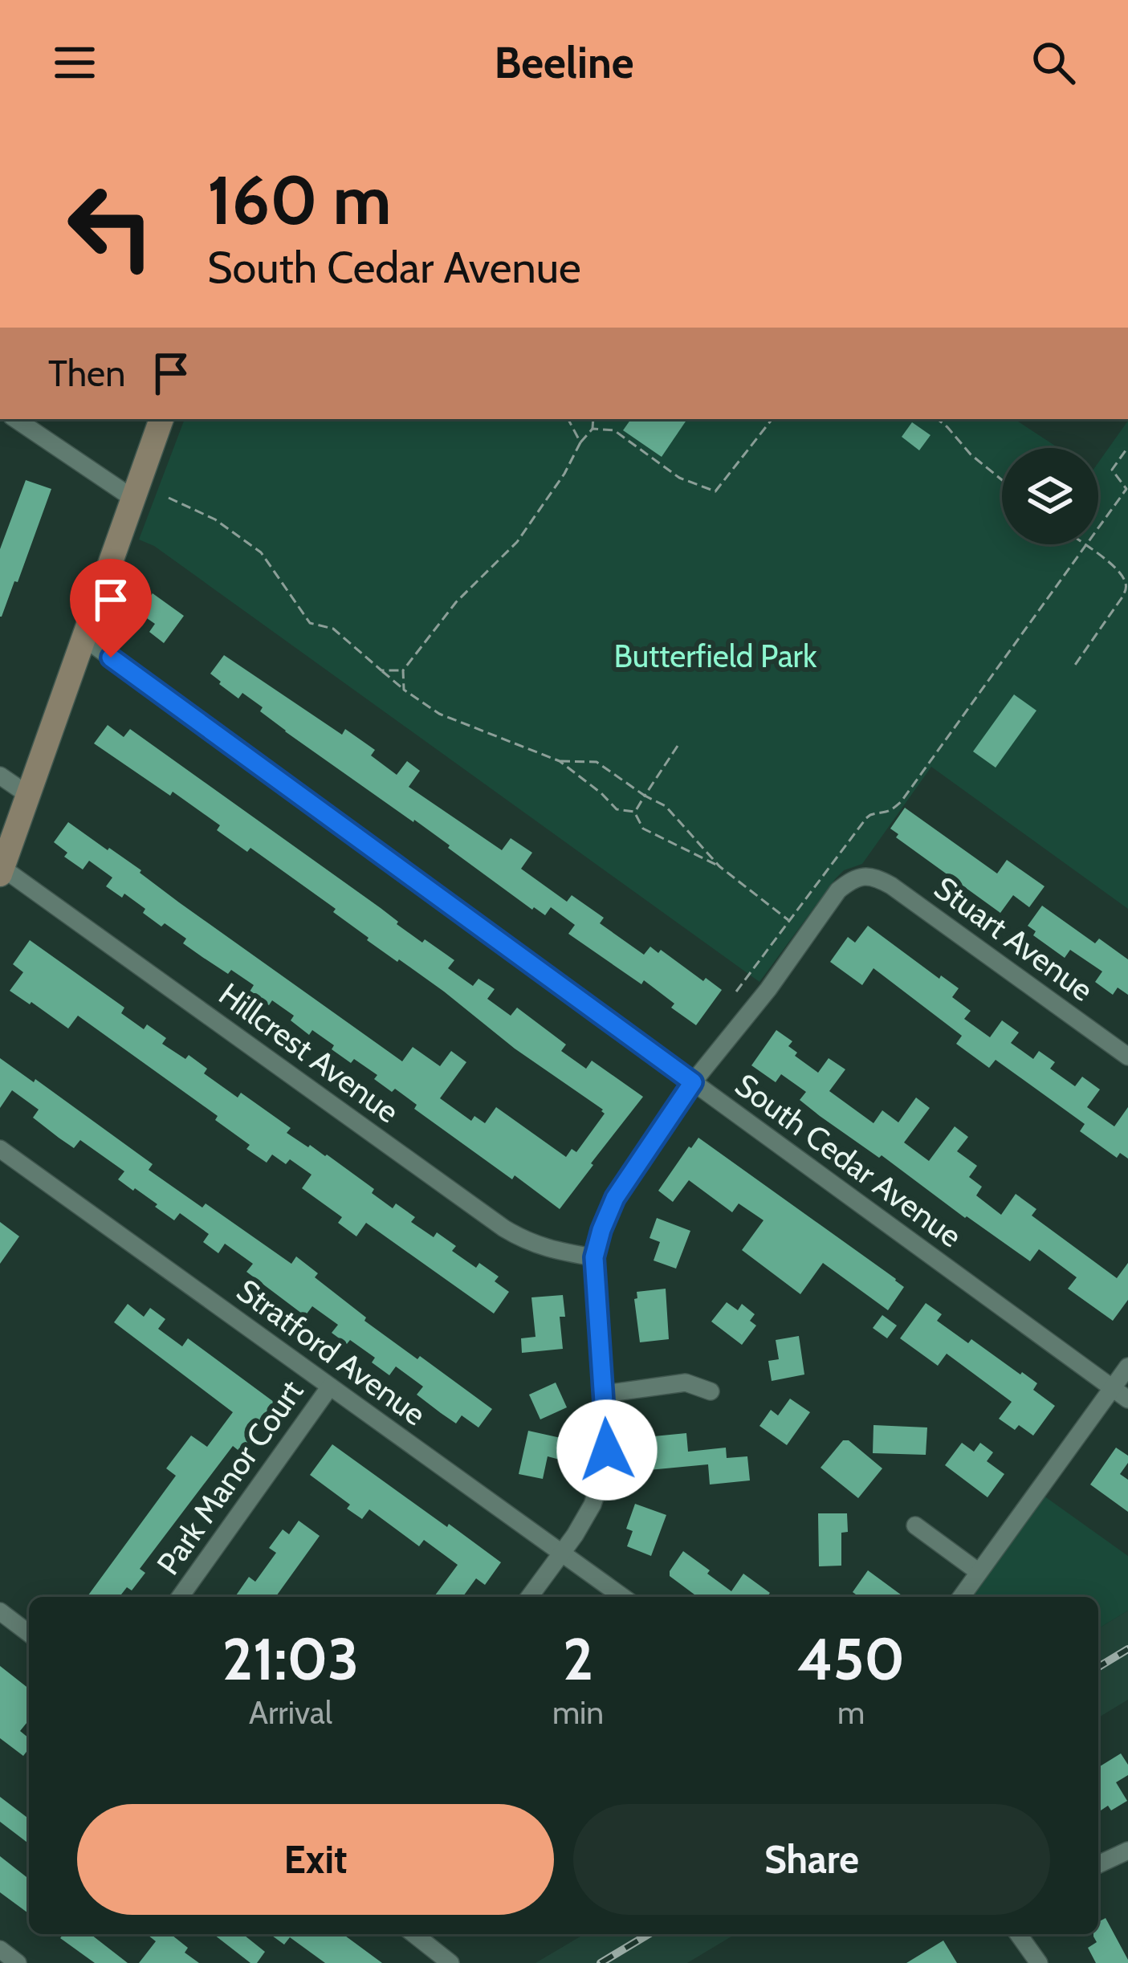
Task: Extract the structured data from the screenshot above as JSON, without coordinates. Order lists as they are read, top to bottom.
{
  "streets": {
    "street": [
      "Stuart Avenue",
      "Hillcrest Avenue",
      "South Cedar Avenue",
      "Stratford Avenue",
      "Park Manor Court"
    ]
  },
  "crossings": [
    ["Stuart Avenue", "South Cedar Avenue"],
    ["Stratford Avenue", "Park Manor Court"]
  ],
  "parks": ["Butterfield Park"],
  "page": {
    "header": "Beeline",
    "turn": ["160 m", "South Cedar Avenue"],
    "then": "Then",
    "eta": [
      "21:03",
      "Arrival",
      "2",
      "min",
      "450",
      "m"
    ],
    "buttons": ["Exit", "Share"]
  }
}
